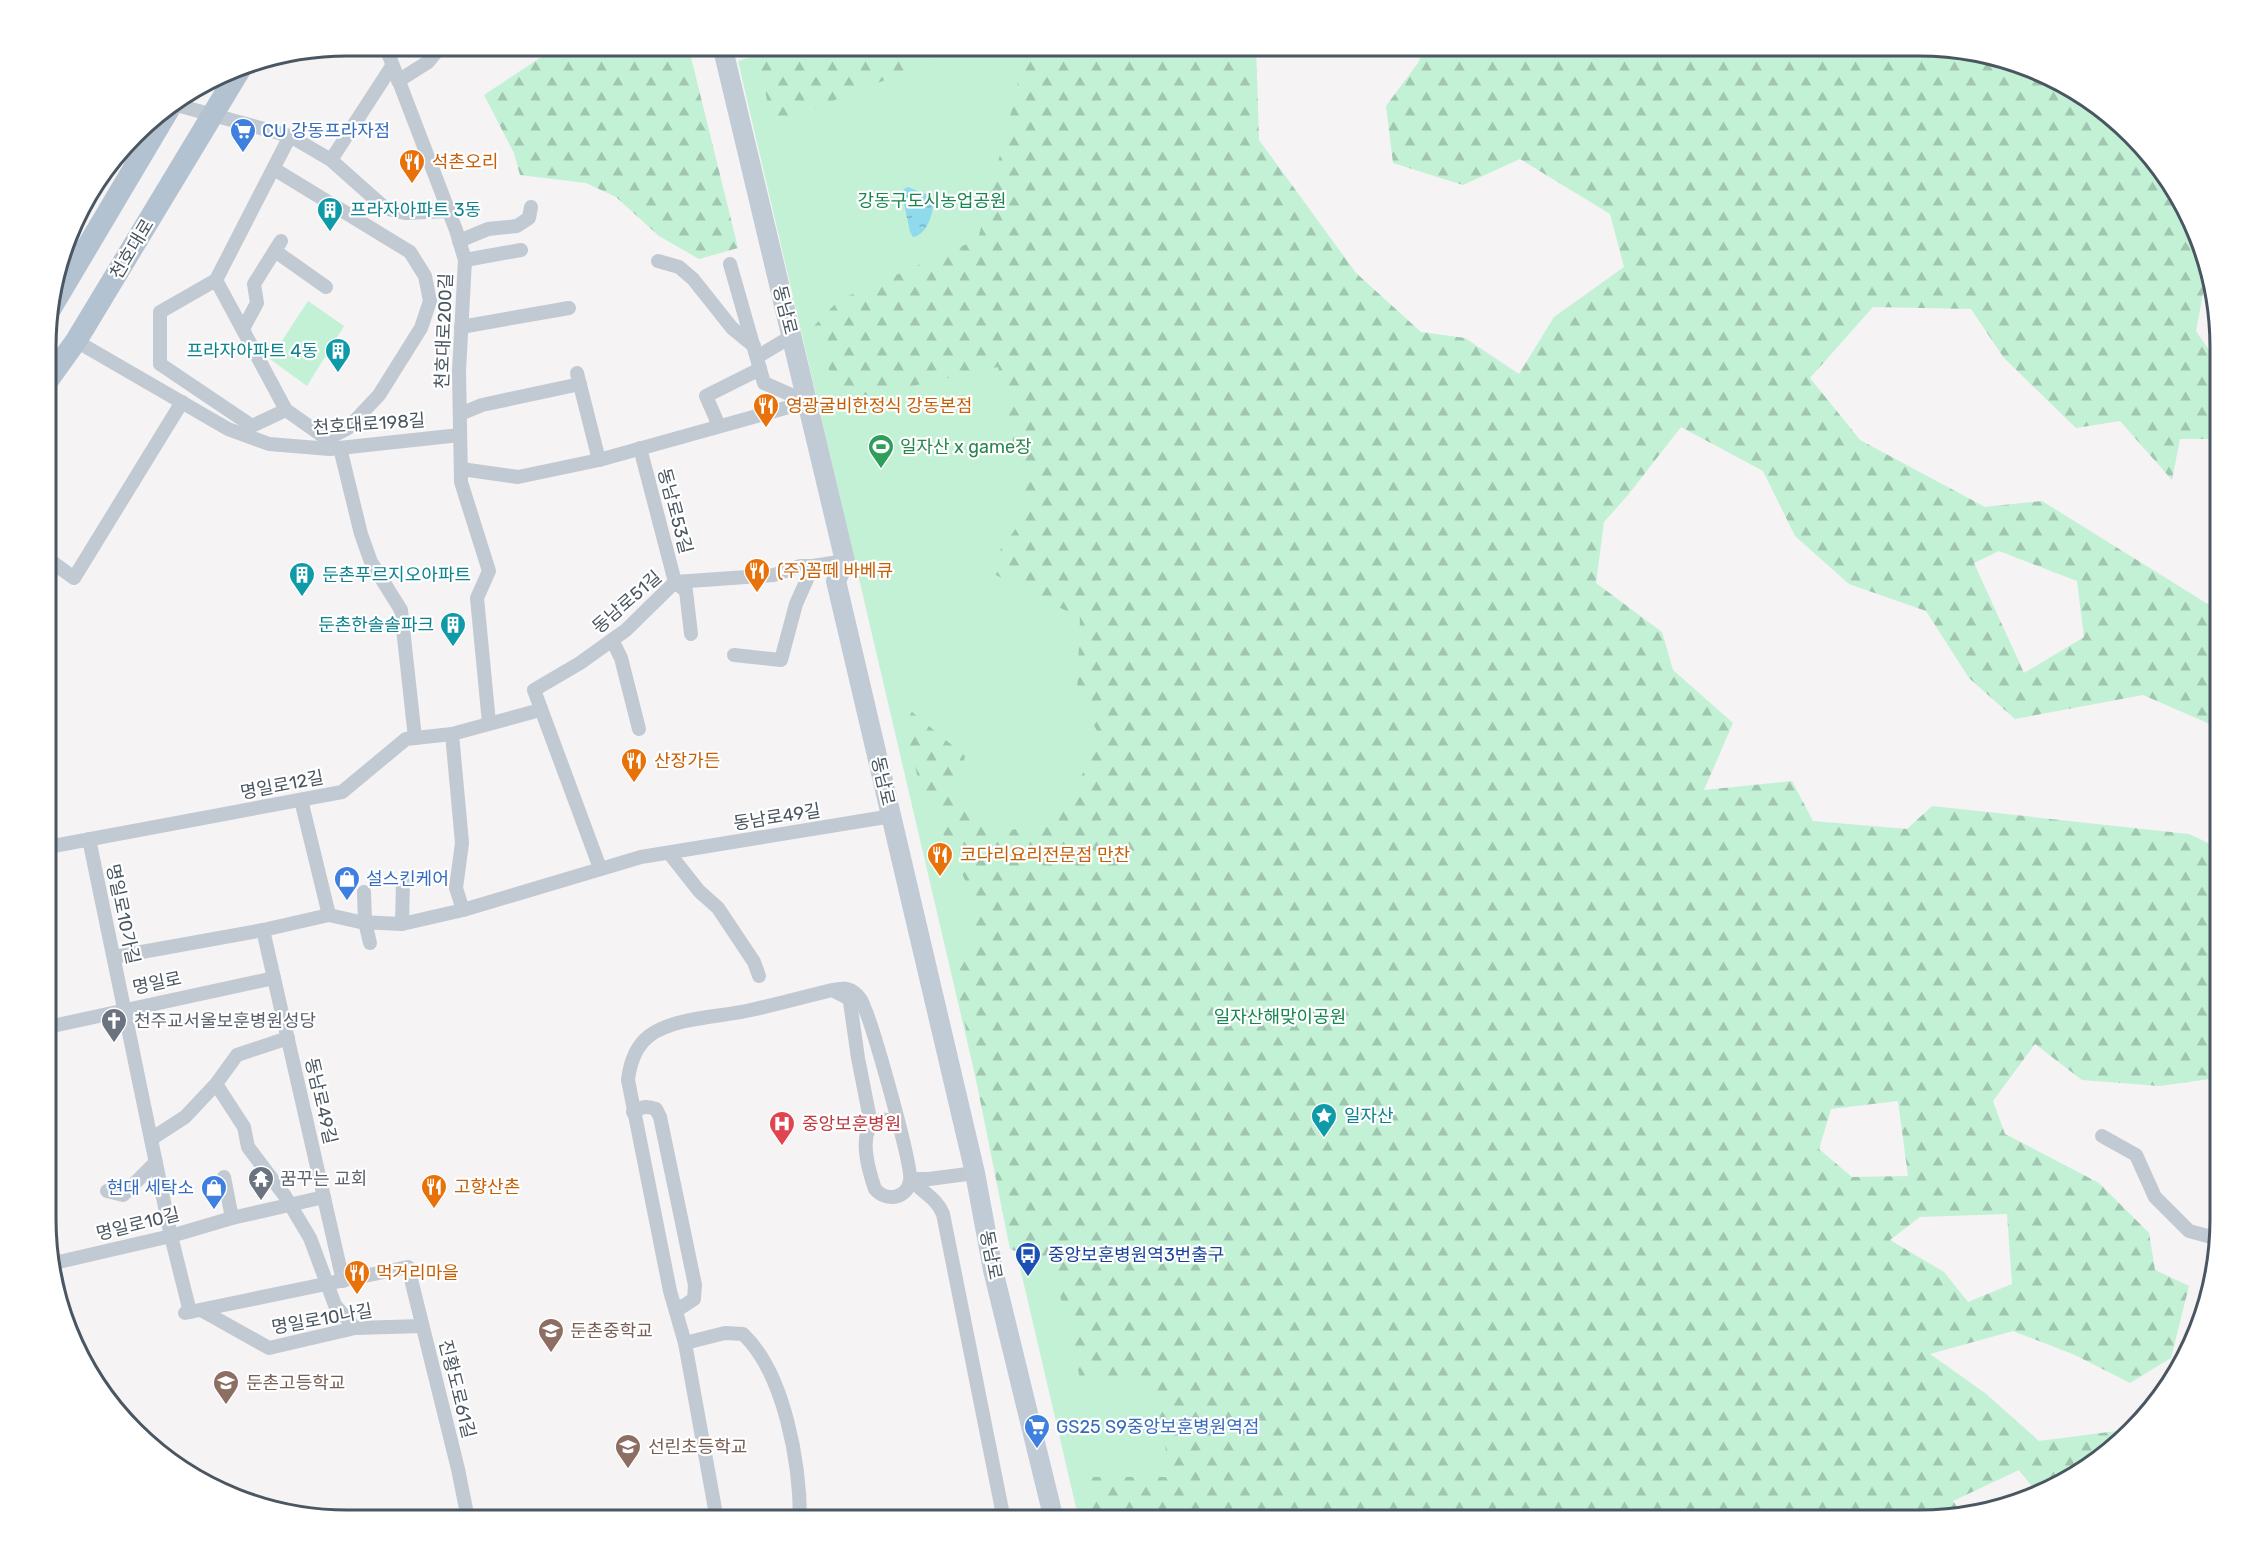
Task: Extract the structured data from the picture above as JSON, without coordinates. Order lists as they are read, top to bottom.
{
  "streets": {
    "main road": ["천호대로", "동남로"],
    "street": [
      "천호대로200길",
      "천호대로198길",
      "동남로53길",
      "동남로51길",
      "명일로12길",
      "동남로49길",
      "명일로10가길",
      "명일로",
      "명일로10길",
      "명일로10나길",
      "진황도로61길"
    ]
  },
  "crossings": [
    ["천호대로", "천호대로198길"],
    ["동남로", "동남로53길"],
    ["동남로", "동남로51길"],
    ["동남로", "동남로49길"],
    ["천호대로200길", "천호대로198길"],
    ["천호대로200길", "동남로53길"],
    ["천호대로200길", "명일로12길"],
    ["동남로53길", "동남로51길"],
    ["동남로51길", "명일로12길"],
    ["명일로12길", "명일로10가길"],
    ["동남로49길", "명일로10가길"],
    ["동남로49길", "명일로"],
    ["동남로49길", "명일로10길"],
    ["동남로49길", "명일로10나길"],
    ["명일로10가길", "명일로"],
    ["명일로10가길", "명일로10길"],
    ["명일로10나길", "진황도로61길"]
  ],
  "parks": ["강동구도시농업공원", "일자산해맞이공원"],
  "places": {
    "supermarket": ["CU 강동프라자점", "GS25 S9중앙보훈병원역점"],
    "restaurant": [
      "석촌오리",
      "영광굴비한정식 강동본점",
      "(주)꼼떼 바베큐",
      "산장가든",
      "코다리요리전문점 만찬",
      "고향산촌",
      "먹거리마을"
    ],
    "building": [
      "프라자아파트 3동",
      "프라자아파트 4동",
      "둔촌푸르지오아파트",
      "둔촌한솔솔파크"
    ],
    "sports": ["일자산 x game장"],
    "shop": ["설스킨케어", "현대 세탁소"],
    "church": ["천주교서울보훈병원성당"],
    "place": ["일자산"],
    "hospital": ["중앙보훈병원"],
    "temple": ["꿈꾸는 교회"],
    "bus stop": ["중앙보훈병원역3번출구"],
    "school or university": ["둔촌중학교", "둔촌고등학교", "선린초등학교"]
  }
}
